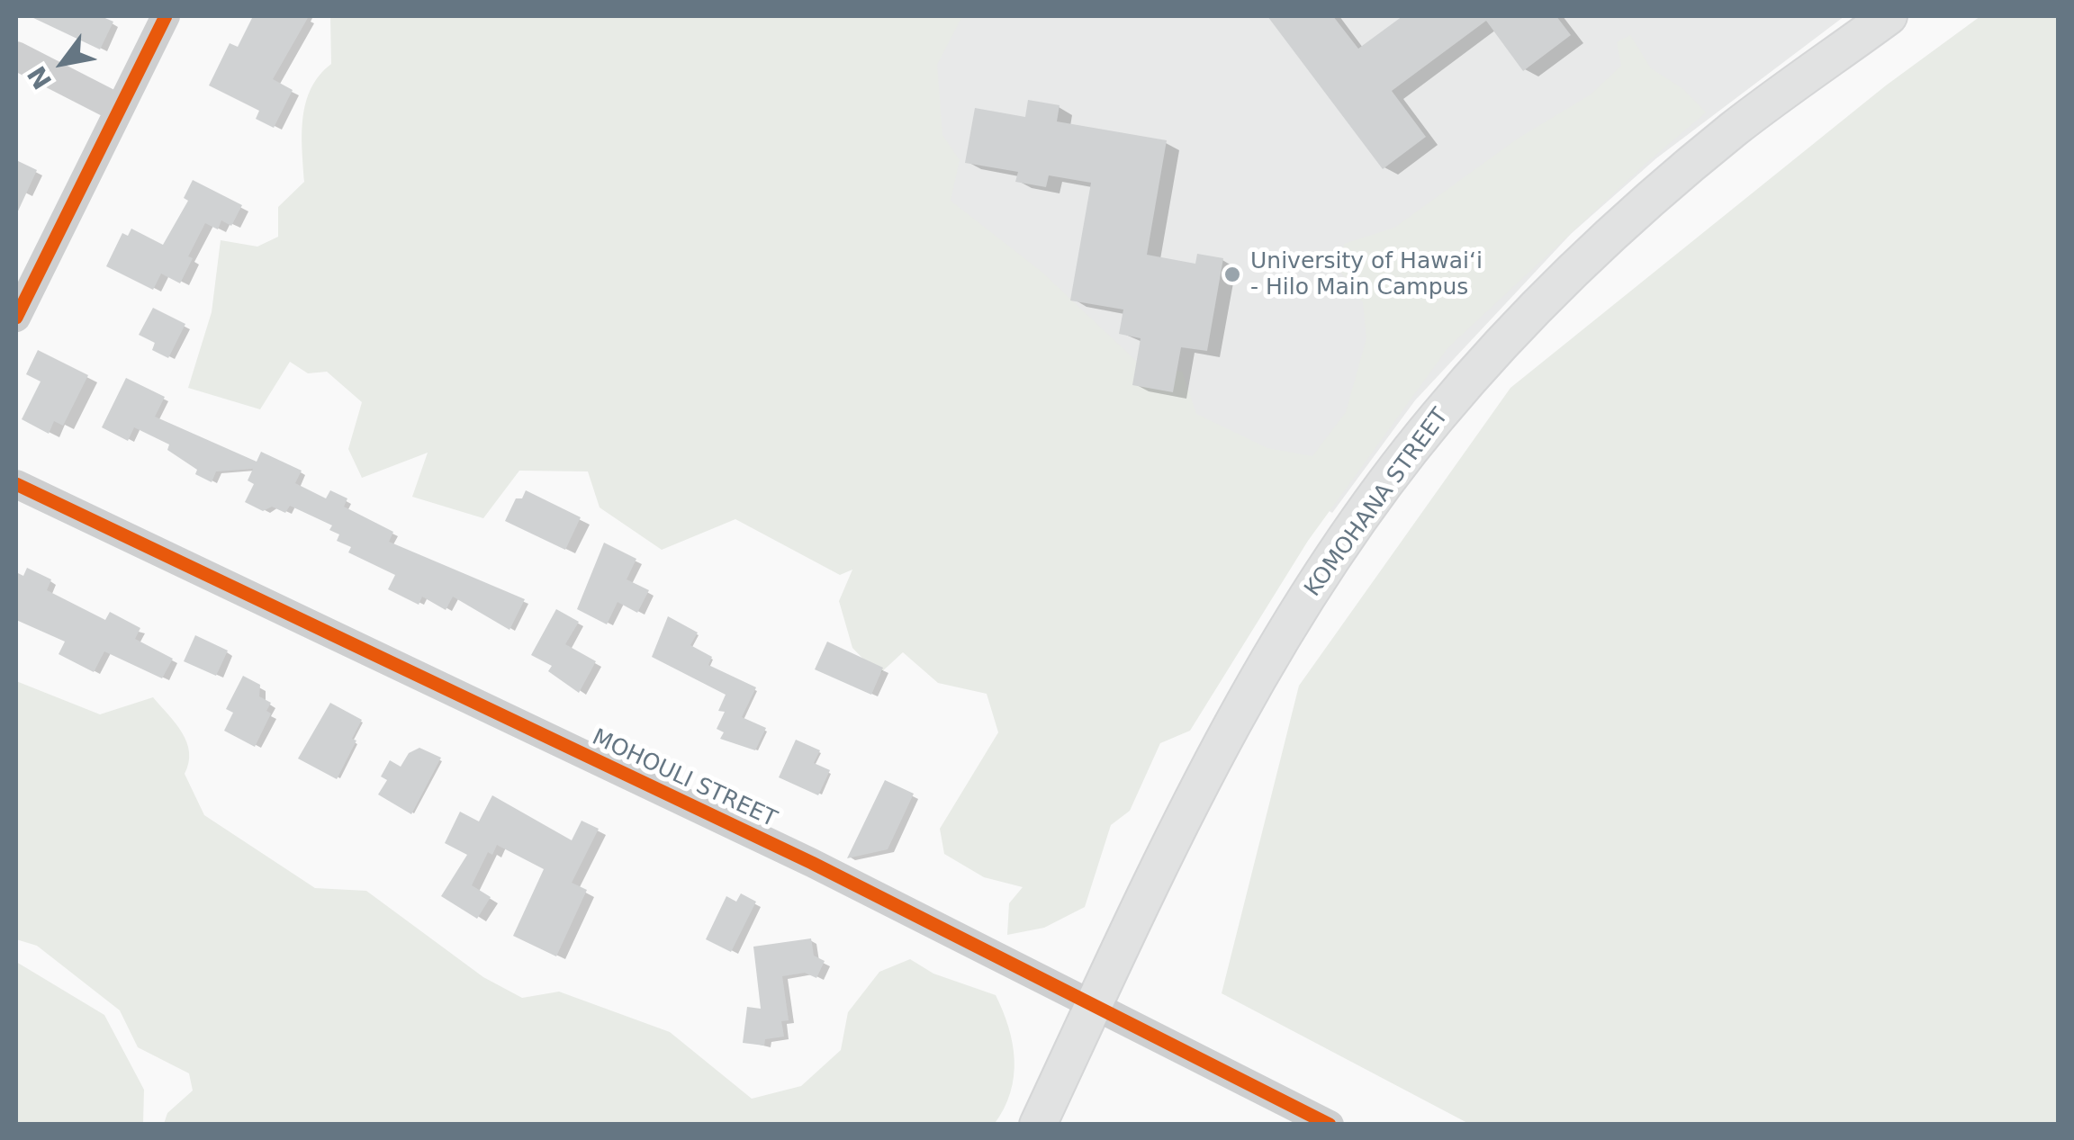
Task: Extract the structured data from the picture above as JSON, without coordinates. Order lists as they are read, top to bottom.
{
  "streets": {
    "main road": ["KOMOHANA STREET"],
    "street": ["MOHOULI STREET"]
  },
  "crossings": [
    ["KOMOHANA STREET", "MOHOULI STREET"]
  ],
  "places": ["University of Hawaiʻi - Hilo Main Campus"],
  "north": "bottom left"
}
